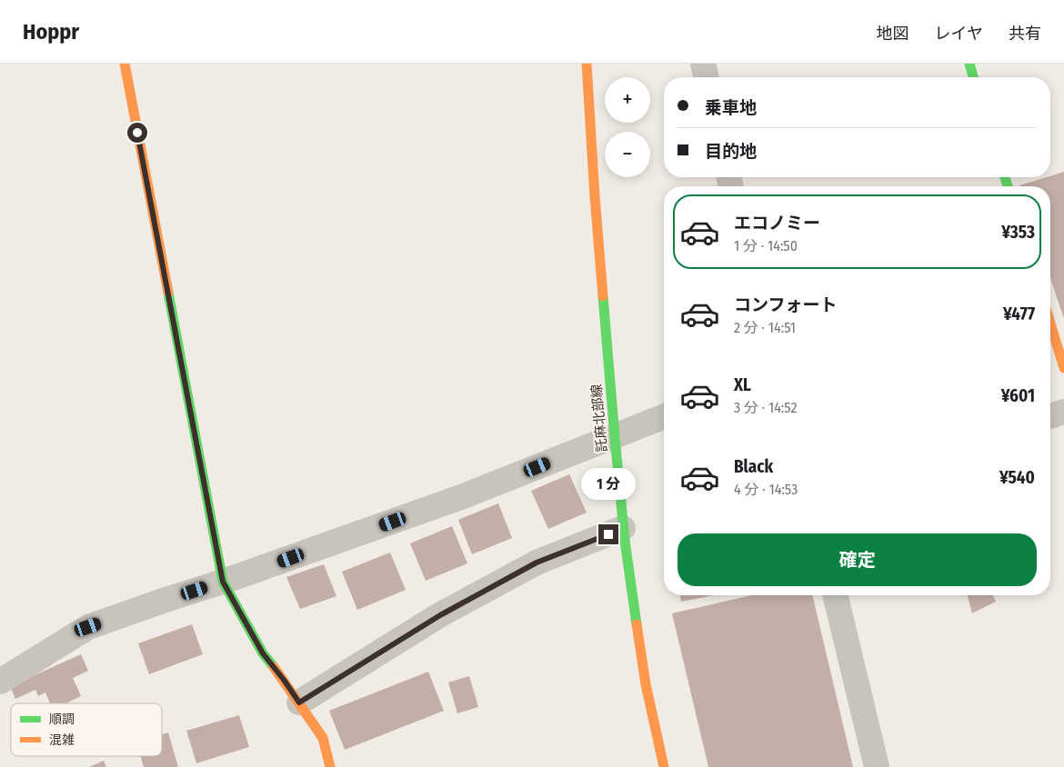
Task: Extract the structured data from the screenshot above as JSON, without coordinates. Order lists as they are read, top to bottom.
{
  "streets": {
    "main road": ["託麻北部線"]
  },
  "legend": ["順調", "混雑"],
  "page": {
    "header": "Hoppr",
    "nav": ["地図", "レイヤ", "共有"],
    "map_buttons": ["+", "−"],
    "banner": ["乗車地", "目的地"],
    "list": [
      {
        "name": "エコノミー",
        "note": "1 分 · 14:50",
        "value": "¥353"
      },
      {
        "name": "コンフォート",
        "note": "2 分 · 14:51",
        "value": "¥477"
      },
      {
        "name": "XL",
        "note": "3 分 · 14:52",
        "value": "¥601"
      },
      {
        "name": "Black",
        "note": "4 分 · 14:53",
        "value": "¥540"
      }
    ],
    "bubble": "1 分",
    "buttons": "確定"
  }
}
